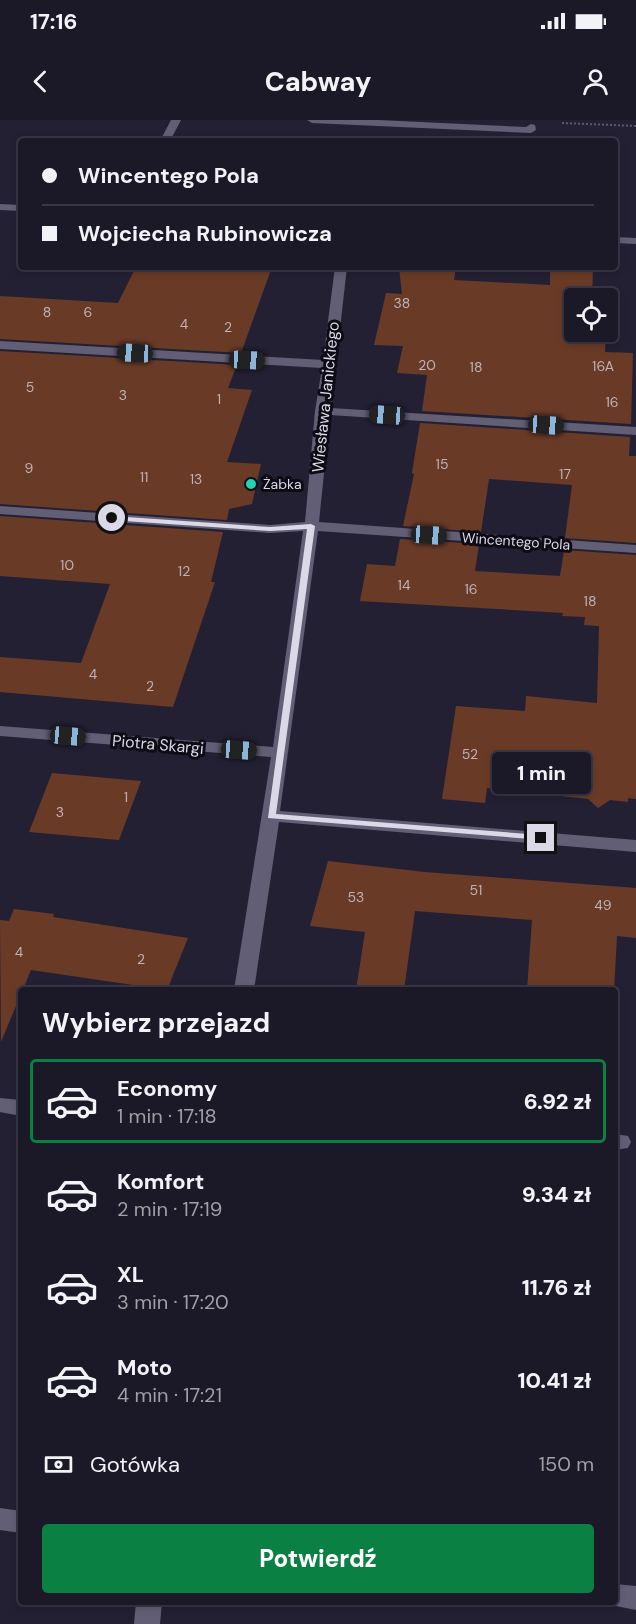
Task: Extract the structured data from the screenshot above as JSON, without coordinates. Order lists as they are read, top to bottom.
{
  "streets": {
    "street": ["Wiesława Janickiego", "Wincentego Pola", "Piotra Skargi"]
  },
  "crossings": [
    ["Wiesława Janickiego", "Wincentego Pola"],
    ["Wiesława Janickiego", "Piotra Skargi"]
  ],
  "places": ["Żabka"],
  "house_numbers": [
    "38",
    "8",
    "6",
    "4",
    "2",
    "20",
    "16A",
    "18",
    "5",
    "3",
    "1",
    "16",
    "15",
    "9",
    "17",
    "11",
    "13",
    "10",
    "12",
    "14",
    "16",
    "18",
    "4",
    "2",
    "52",
    "1",
    "3",
    "51",
    "53",
    "49",
    "4",
    "2"
  ],
  "page": {
    "status": "17:16",
    "header": "Cabway",
    "banner": ["Wincentego Pola", "Wojciecha Rubinowicza"],
    "bubble": "1 min",
    "heading": "Wybierz przejazd",
    "list": [
      {
        "name": "Economy",
        "note": "1 min · 17:18",
        "value": "6.92 zł"
      },
      {
        "name": "Komfort",
        "note": "2 min · 17:19",
        "value": "9.34 zł"
      },
      {
        "name": "XL",
        "note": "3 min · 17:20",
        "value": "11.76 zł"
      },
      {
        "name": "Moto",
        "note": "4 min · 17:21",
        "value": "10.41 zł"
      }
    ],
    "pay": ["Gotówka", "150 m"],
    "buttons": "Potwierdź"
  }
}
